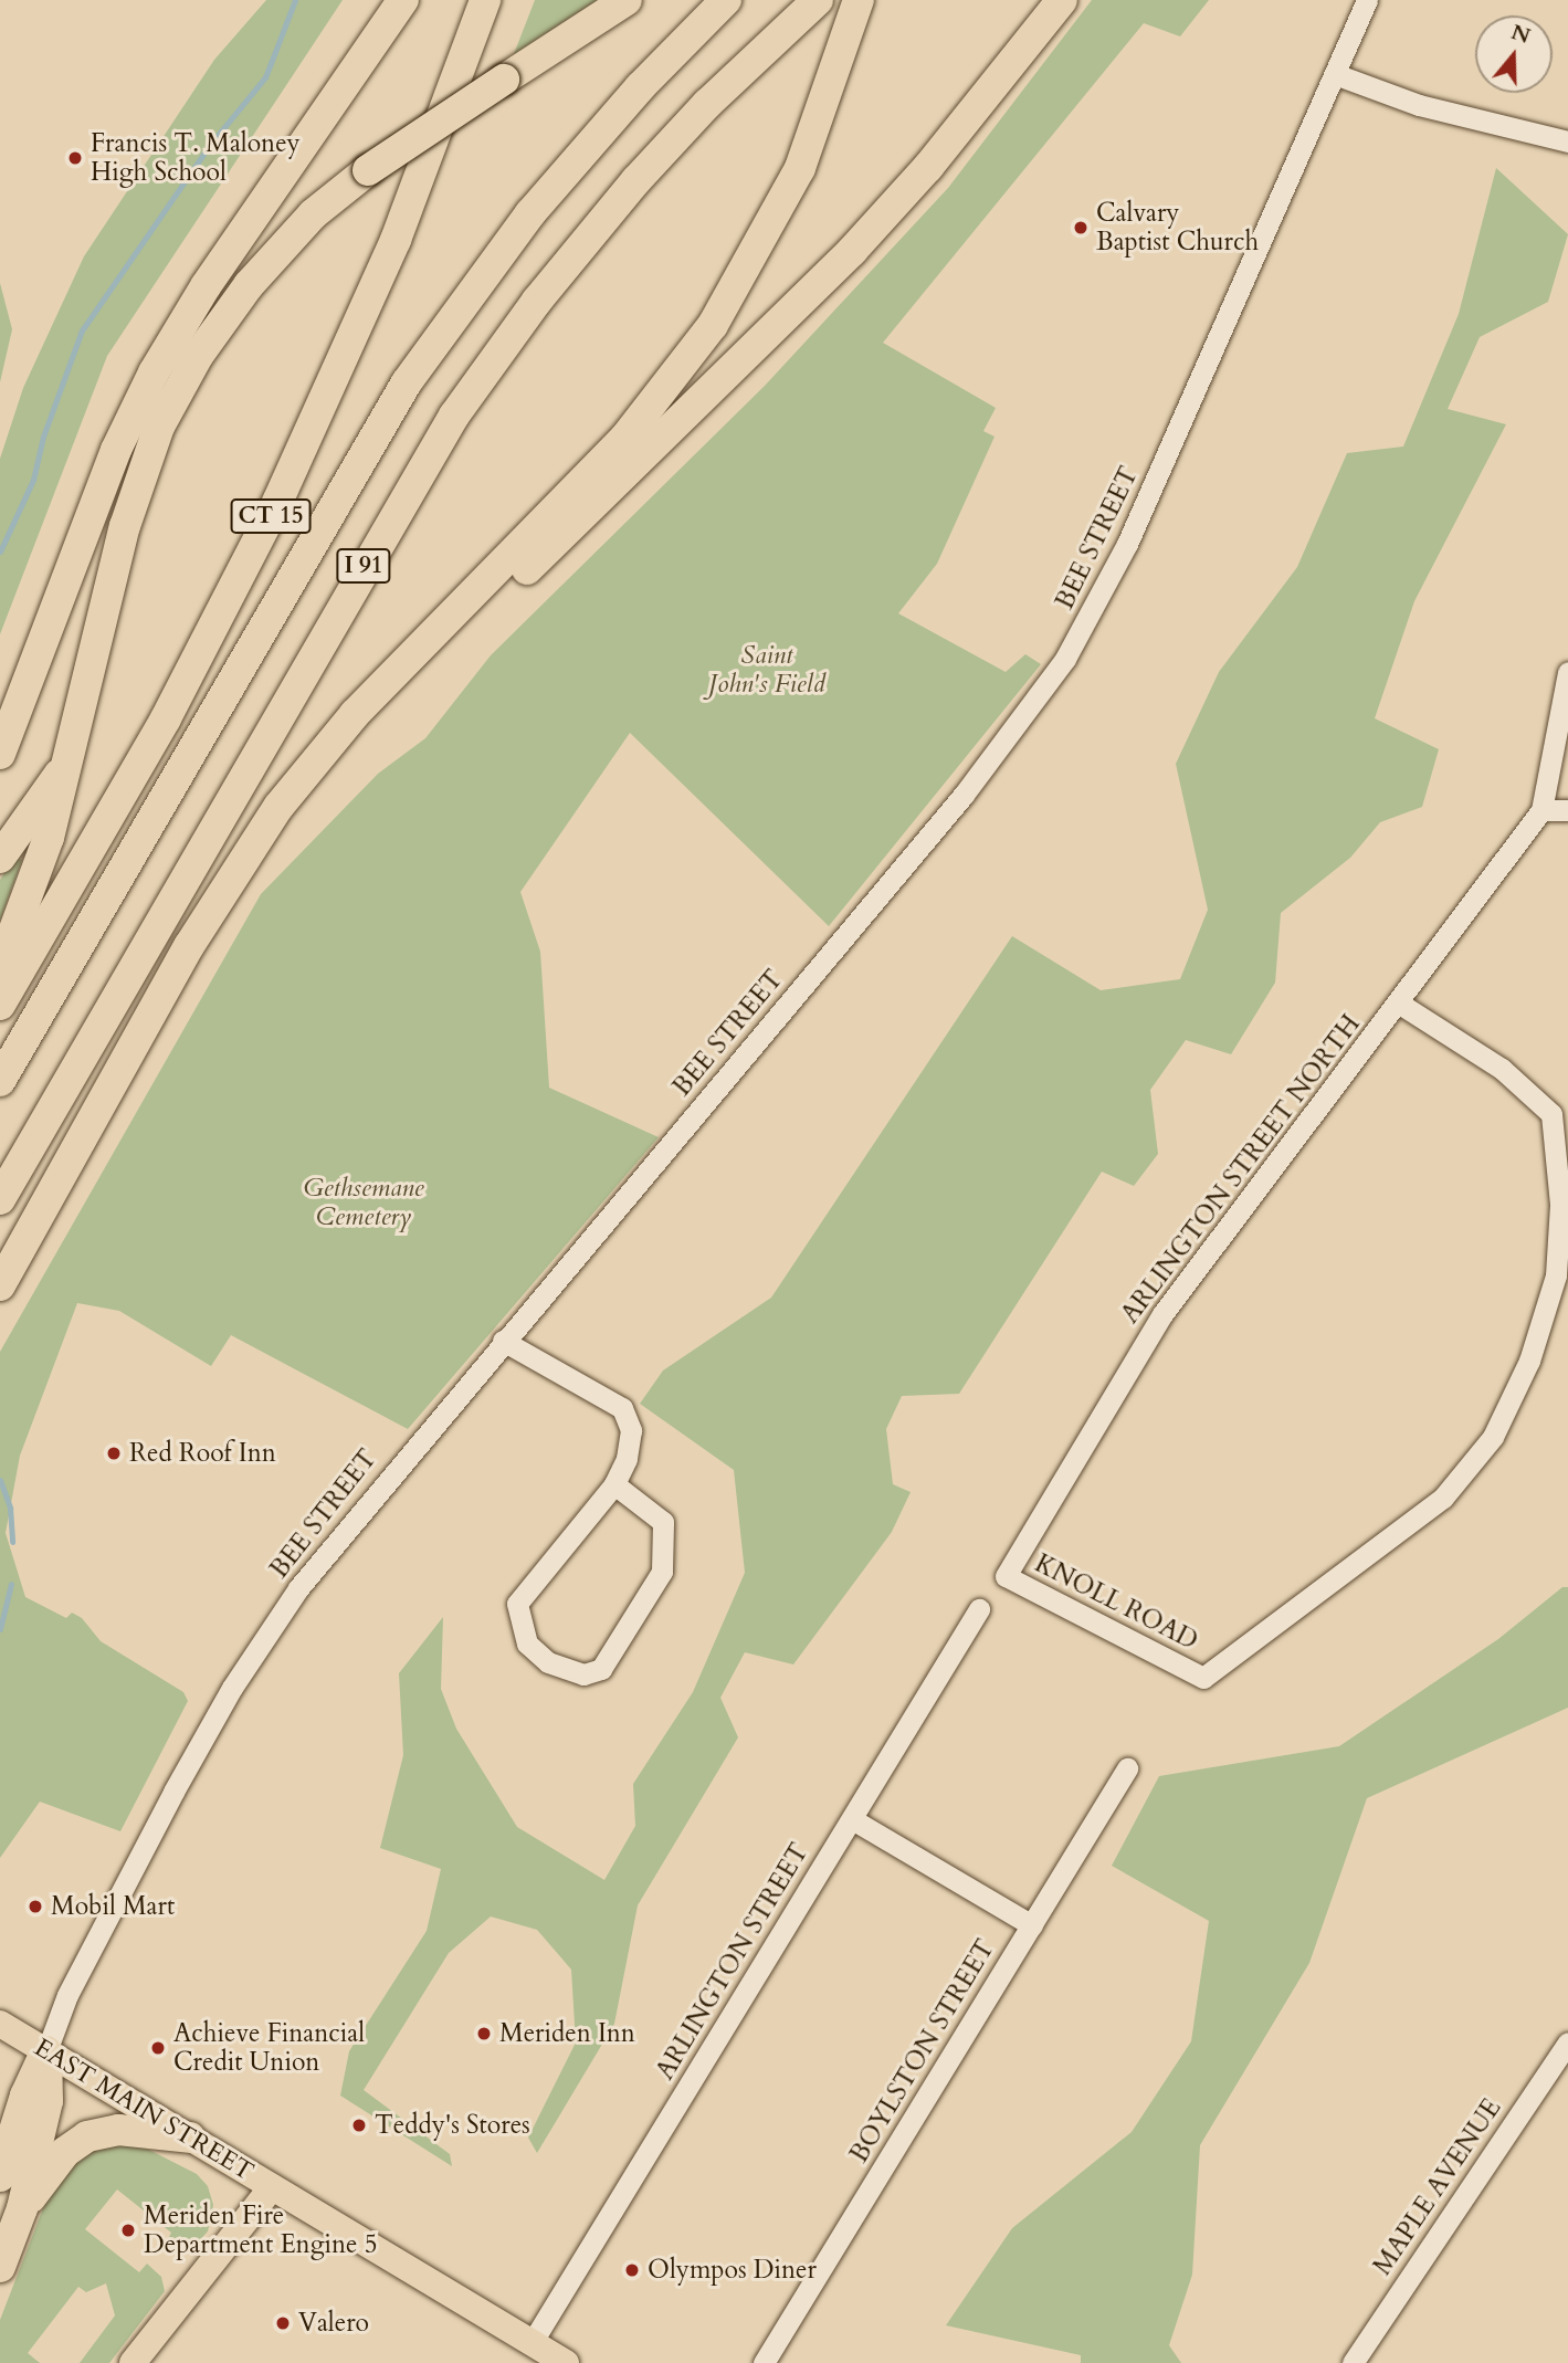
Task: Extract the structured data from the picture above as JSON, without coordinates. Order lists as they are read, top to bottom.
{
  "streets": {
    "highway": ["CT 15", "I 91"],
    "main road": ["EAST MAIN STREET"],
    "street": [
      "BEE STREET",
      "ARLINGTON STREET NORTH",
      "KNOLL ROAD",
      "ARLINGTON STREET",
      "BOYLSTON STREET",
      "MAPLE AVENUE"
    ]
  },
  "crossings": [
    ["BEE STREET", "EAST MAIN STREET"],
    ["ARLINGTON STREET NORTH", "KNOLL ROAD"],
    ["ARLINGTON STREET", "EAST MAIN STREET"]
  ],
  "parks": ["Saint John's Field", "Gethsemane Cemetery"],
  "places": [
    "Francis T. Maloney High School",
    "Calvary Baptist Church",
    "Red Roof Inn",
    "Mobil Mart",
    "Meriden Inn",
    "Achieve Financial Credit Union",
    "Teddy's Stores",
    "Meriden Fire Department Engine 5",
    "Olympos Diner",
    "Valero"
  ],
  "north": "top"
}
